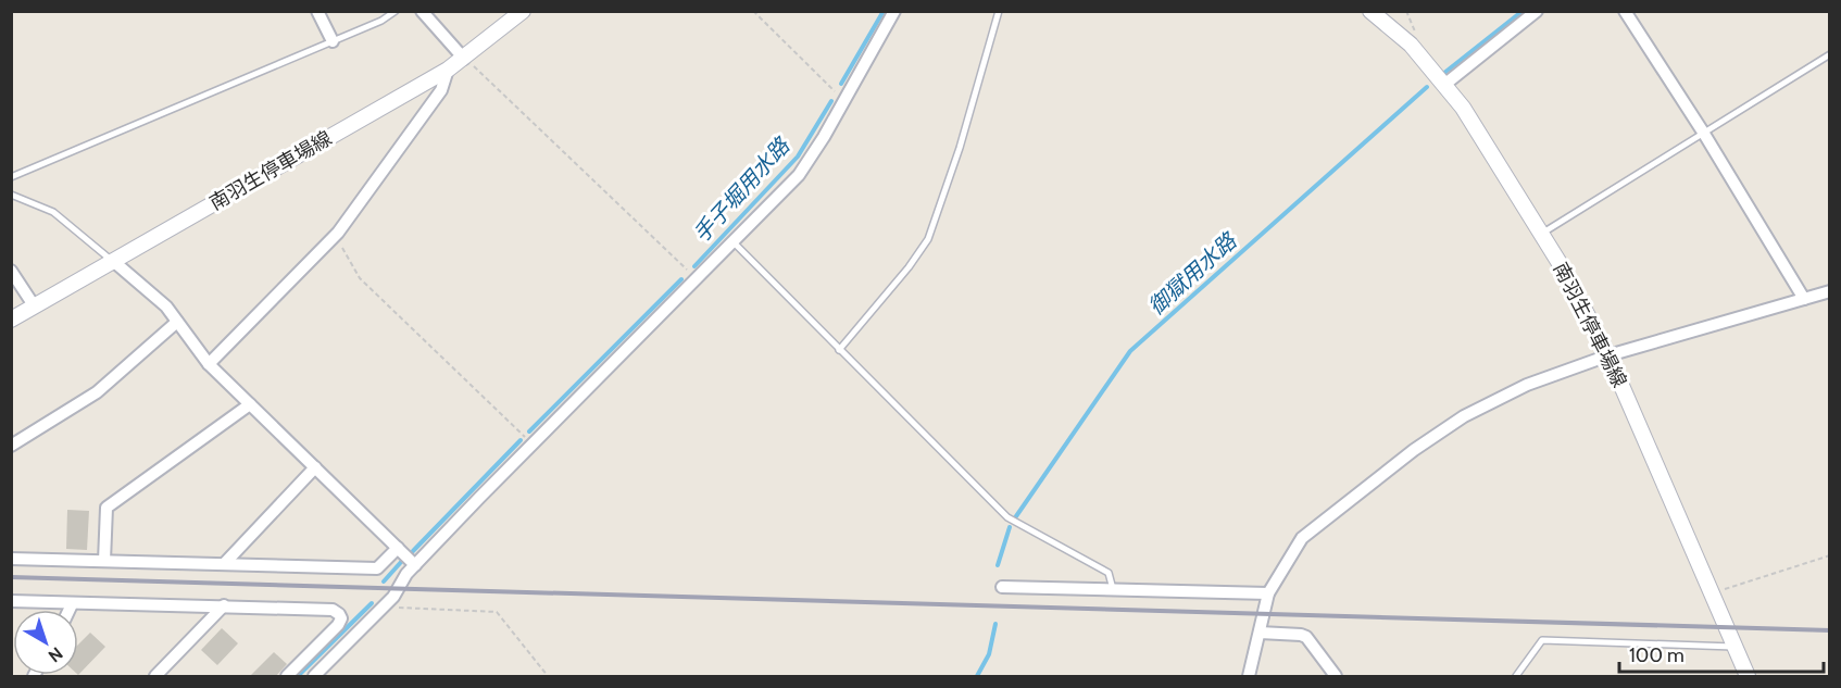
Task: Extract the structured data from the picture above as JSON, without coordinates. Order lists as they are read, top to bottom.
{
  "streets": {
    "main road": ["南羽生停車場線"]
  },
  "water": ["手子堀用水路", "御獄用水路"],
  "scale_bar": "100 m",
  "north": "bottom right"
}
